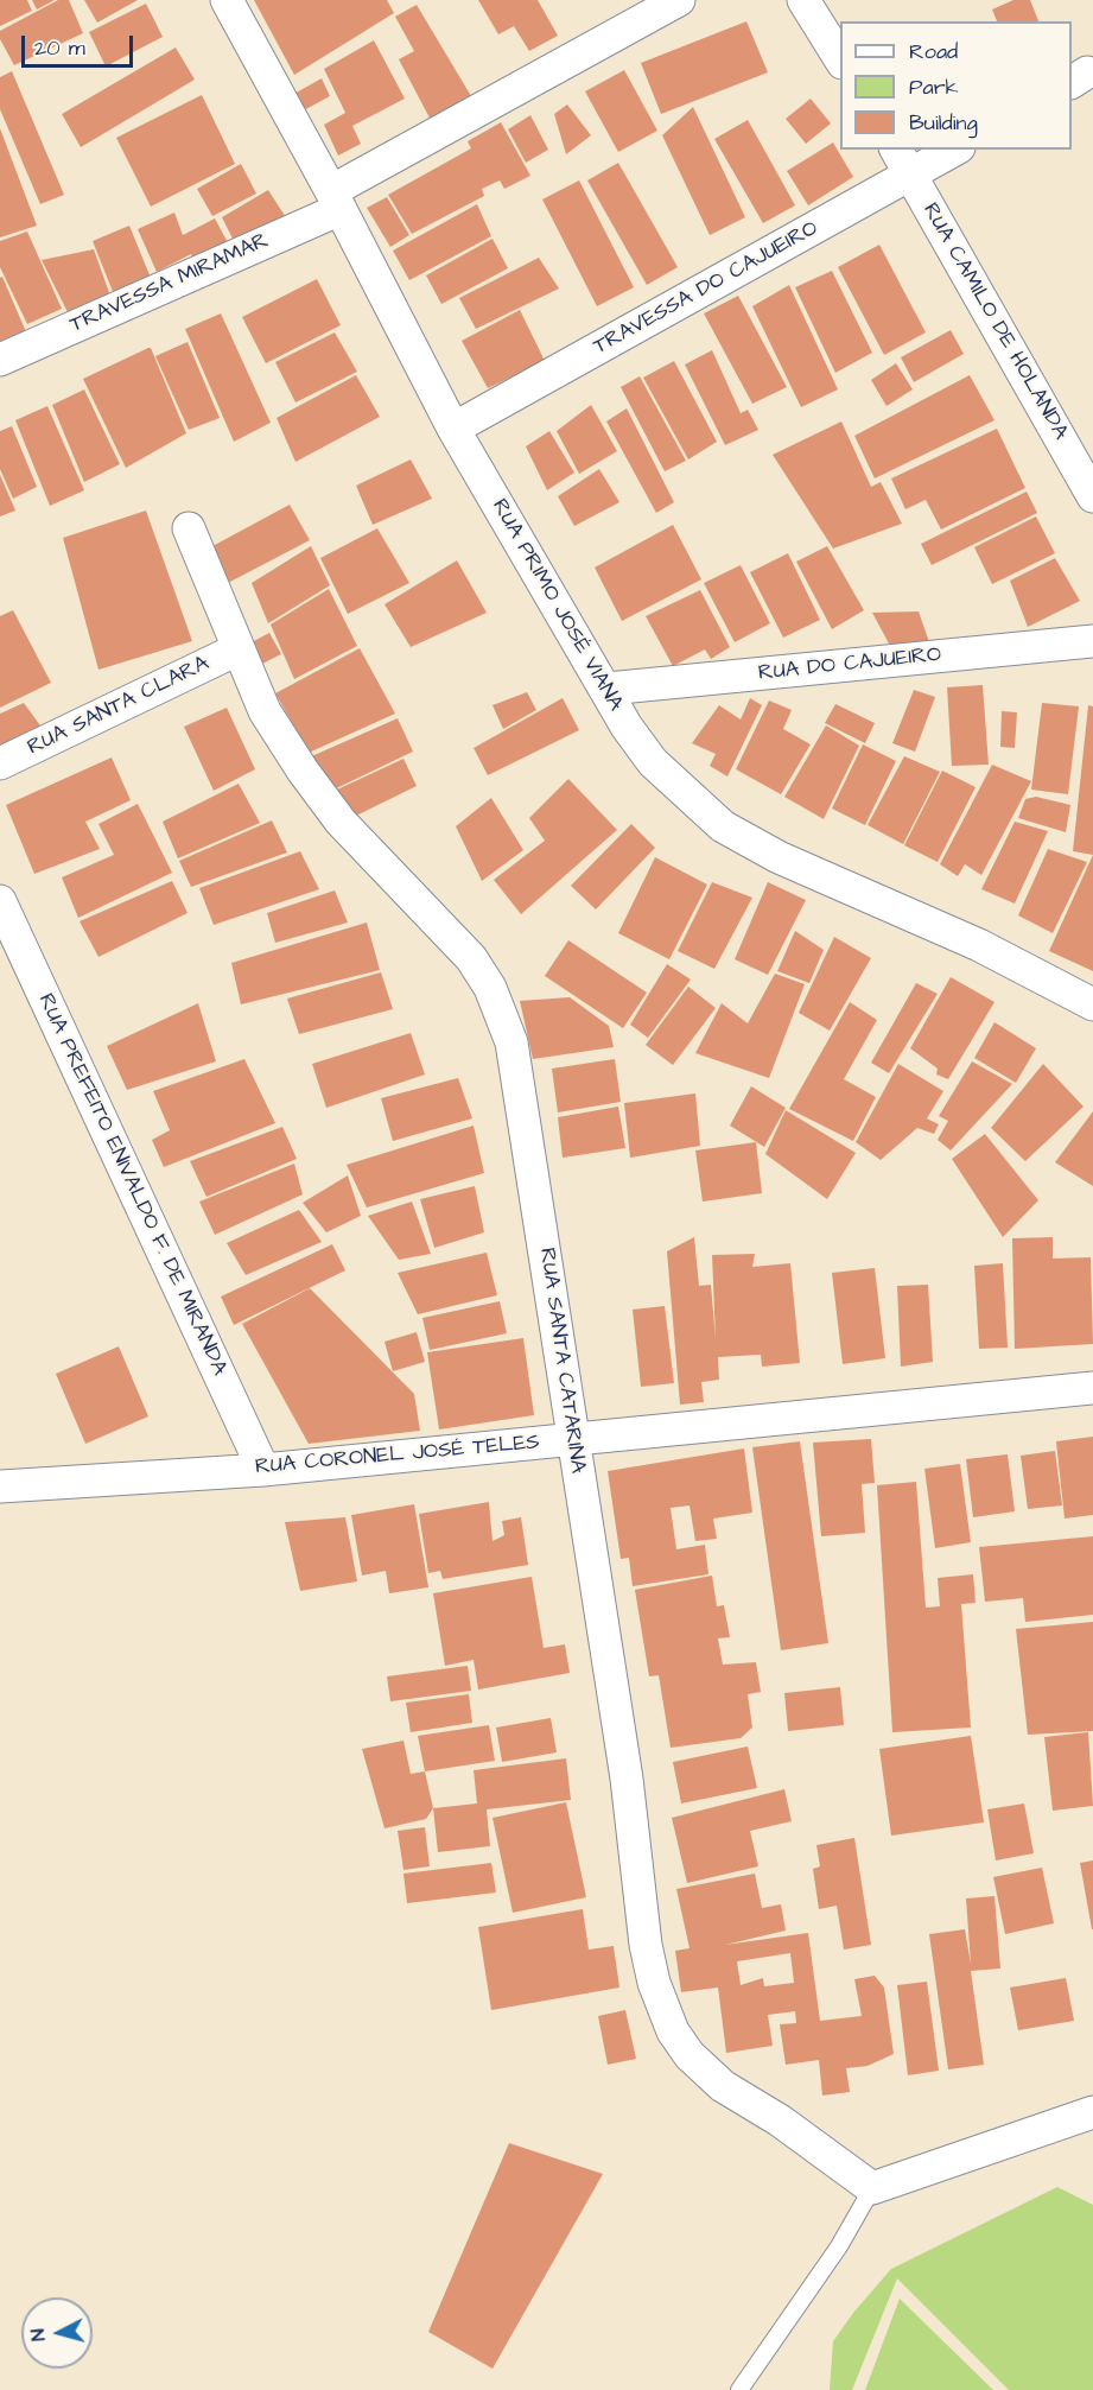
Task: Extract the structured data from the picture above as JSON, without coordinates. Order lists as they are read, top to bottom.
{
  "streets": {
    "street": [
      "TRAVESSA MIRAMAR",
      "TRAVESSA DO CAJUEIRO",
      "RUA CAMILO DE HOLANDA",
      "RUA PRIMO JOSÉ VIANA",
      "RUA DO CAJUEIRO",
      "RUA SANTA CLARA",
      "RUA PREFEITO ENIVALDO F. DE MIRANDA",
      "RUA SANTA CATARINA",
      "RUA CORONEL JOSÉ TELES"
    ]
  },
  "crossings": [
    ["TRAVESSA MIRAMAR", "RUA PRIMO JOSÉ VIANA"],
    ["TRAVESSA DO CAJUEIRO", "RUA CAMILO DE HOLANDA"],
    ["TRAVESSA DO CAJUEIRO", "RUA PRIMO JOSÉ VIANA"],
    ["RUA PRIMO JOSÉ VIANA", "RUA DO CAJUEIRO"],
    ["RUA SANTA CLARA", "RUA SANTA CATARINA"],
    ["RUA PREFEITO ENIVALDO F. DE MIRANDA", "RUA CORONEL JOSÉ TELES"],
    ["RUA SANTA CATARINA", "RUA CORONEL JOSÉ TELES"]
  ],
  "legend": ["Road", "Park", "Building"],
  "scale_bar": "20 m",
  "north": "left"
}
